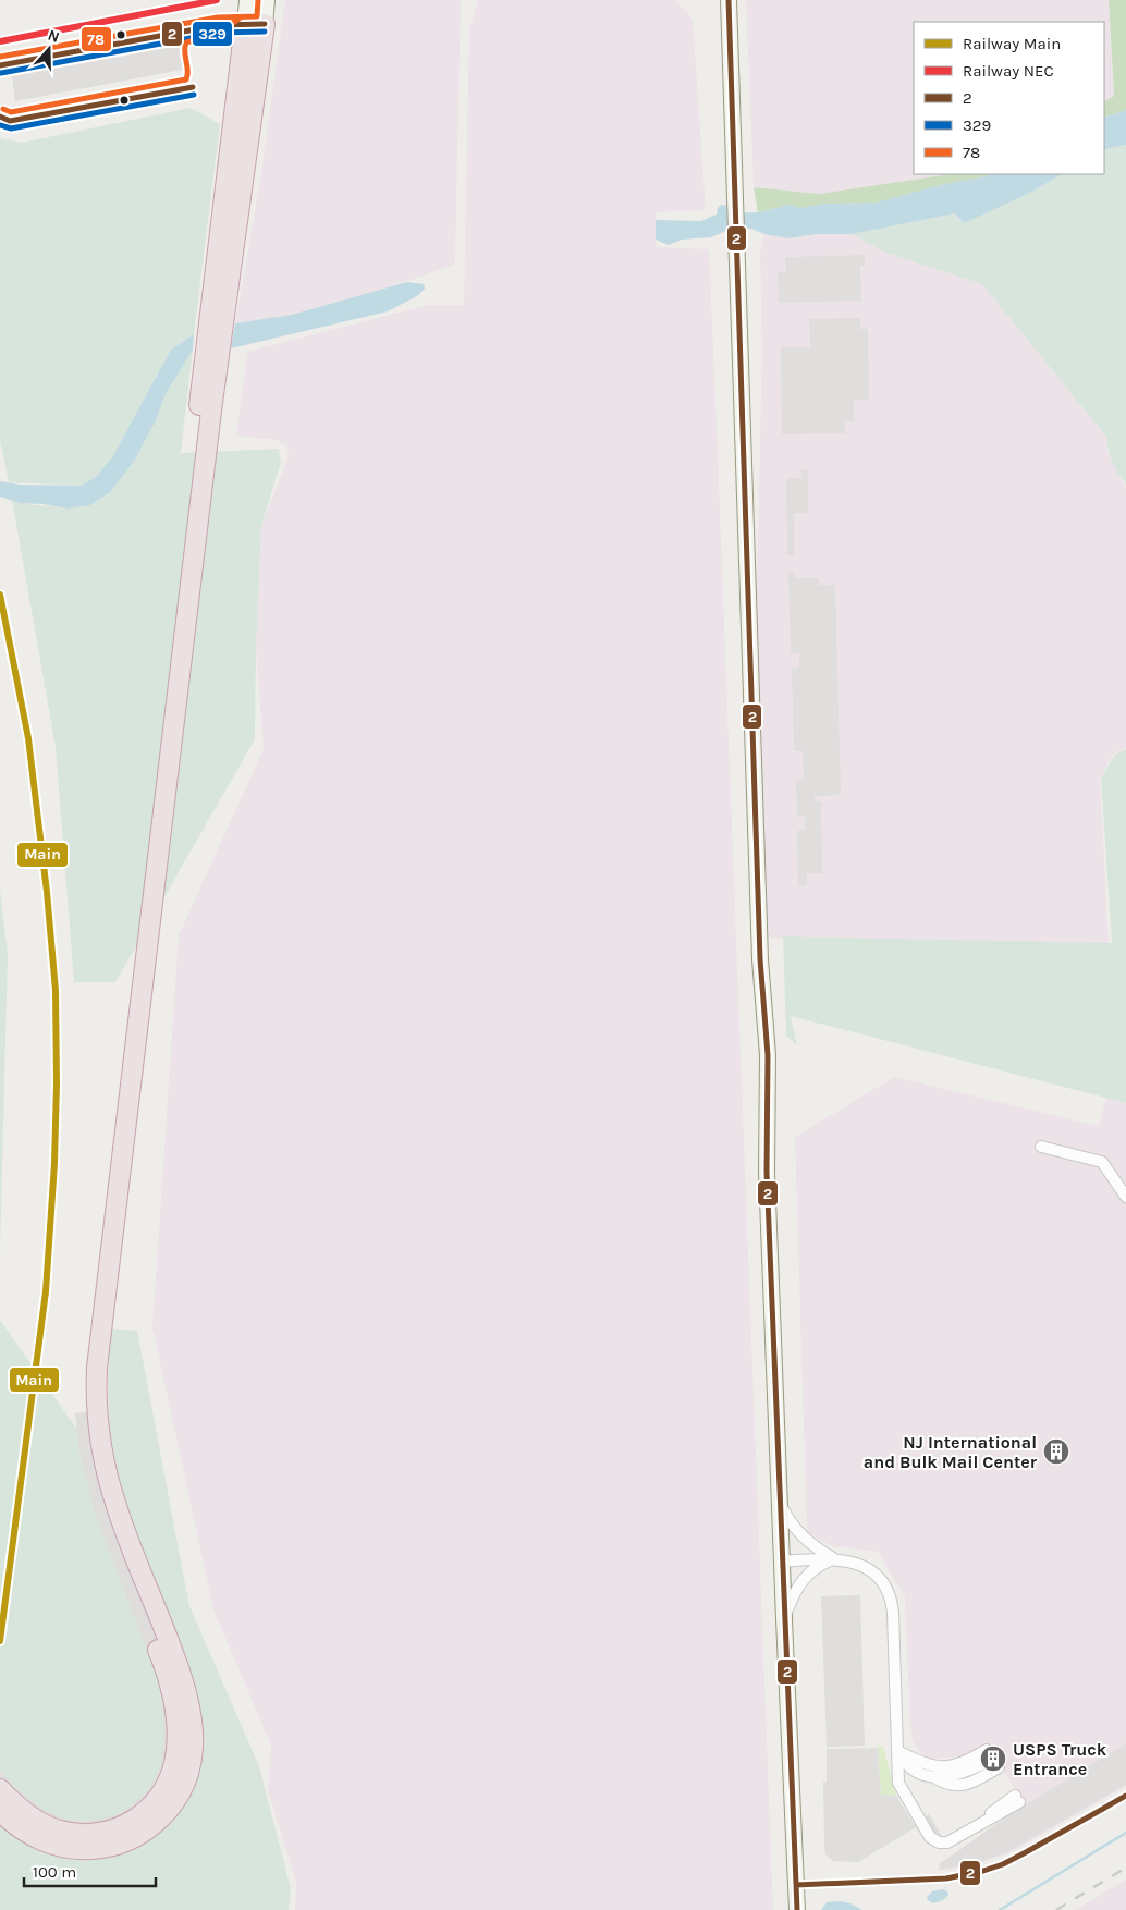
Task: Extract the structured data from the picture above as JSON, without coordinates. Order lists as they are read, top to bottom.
{
  "places": {
    "building": ["NJ International and Bulk Mail Center", "USPS Truck Entrance"]
  },
  "lines": [
    "rail line NEC",
    "transit line 2",
    "transit line 78",
    "transit line 329",
    "rail line Main"
  ],
  "legend": [
    "Railway Main",
    "Railway NEC",
    "2",
    "329",
    "78"
  ],
  "scale_bar": "100 m",
  "north": "top"
}
